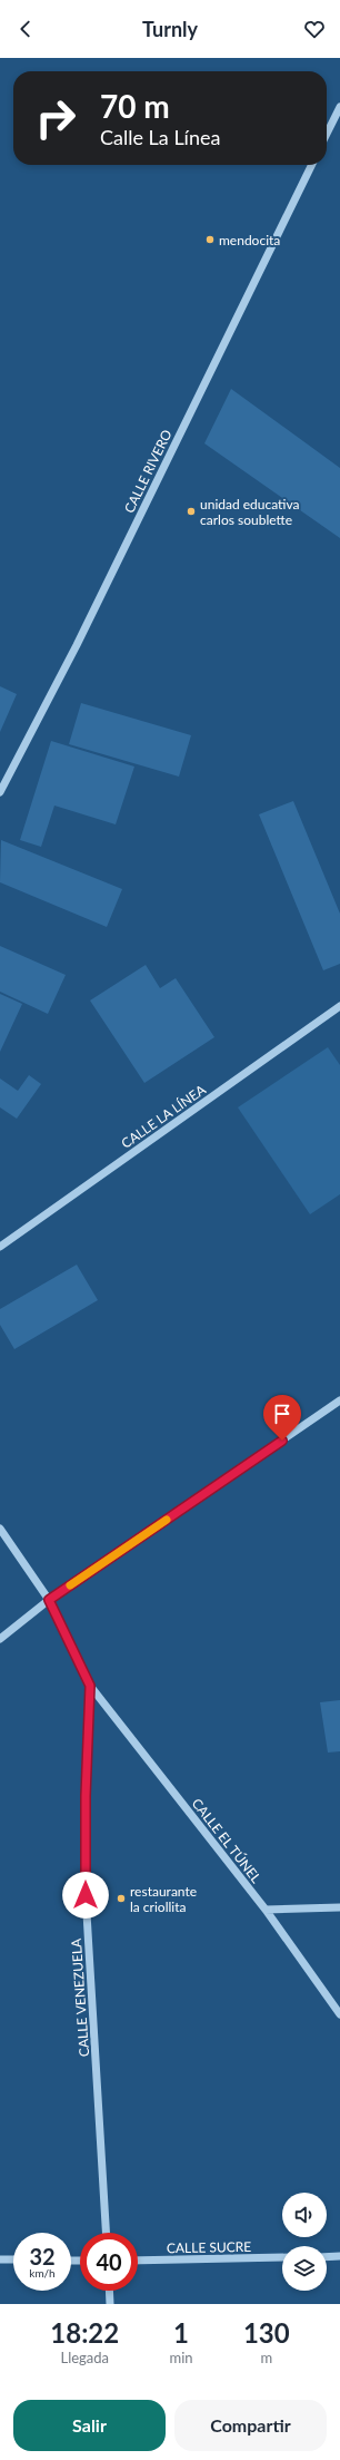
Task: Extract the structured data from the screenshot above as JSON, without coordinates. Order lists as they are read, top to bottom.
{
  "streets": {
    "street": [
      "CALLE RIVERO",
      "CALLE LA LÍNEA",
      "CALLE EL TÚNEL",
      "CALLE VENEZUELA",
      "CALLE SUCRE"
    ]
  },
  "crossings": [
    ["CALLE EL TÚNEL", "CALLE VENEZUELA"]
  ],
  "places": ["mendocita", "unidad educativa carlos soublette", "restaurante la criollita"],
  "page": {
    "header": "Turnly",
    "turn": ["70 m", "Calle La Línea"],
    "speed": "32 km/h",
    "limit": "40",
    "eta": [
      "18:22",
      "Llegada",
      "1",
      "min",
      "130",
      "m"
    ],
    "buttons": ["Salir", "Compartir"]
  }
}
